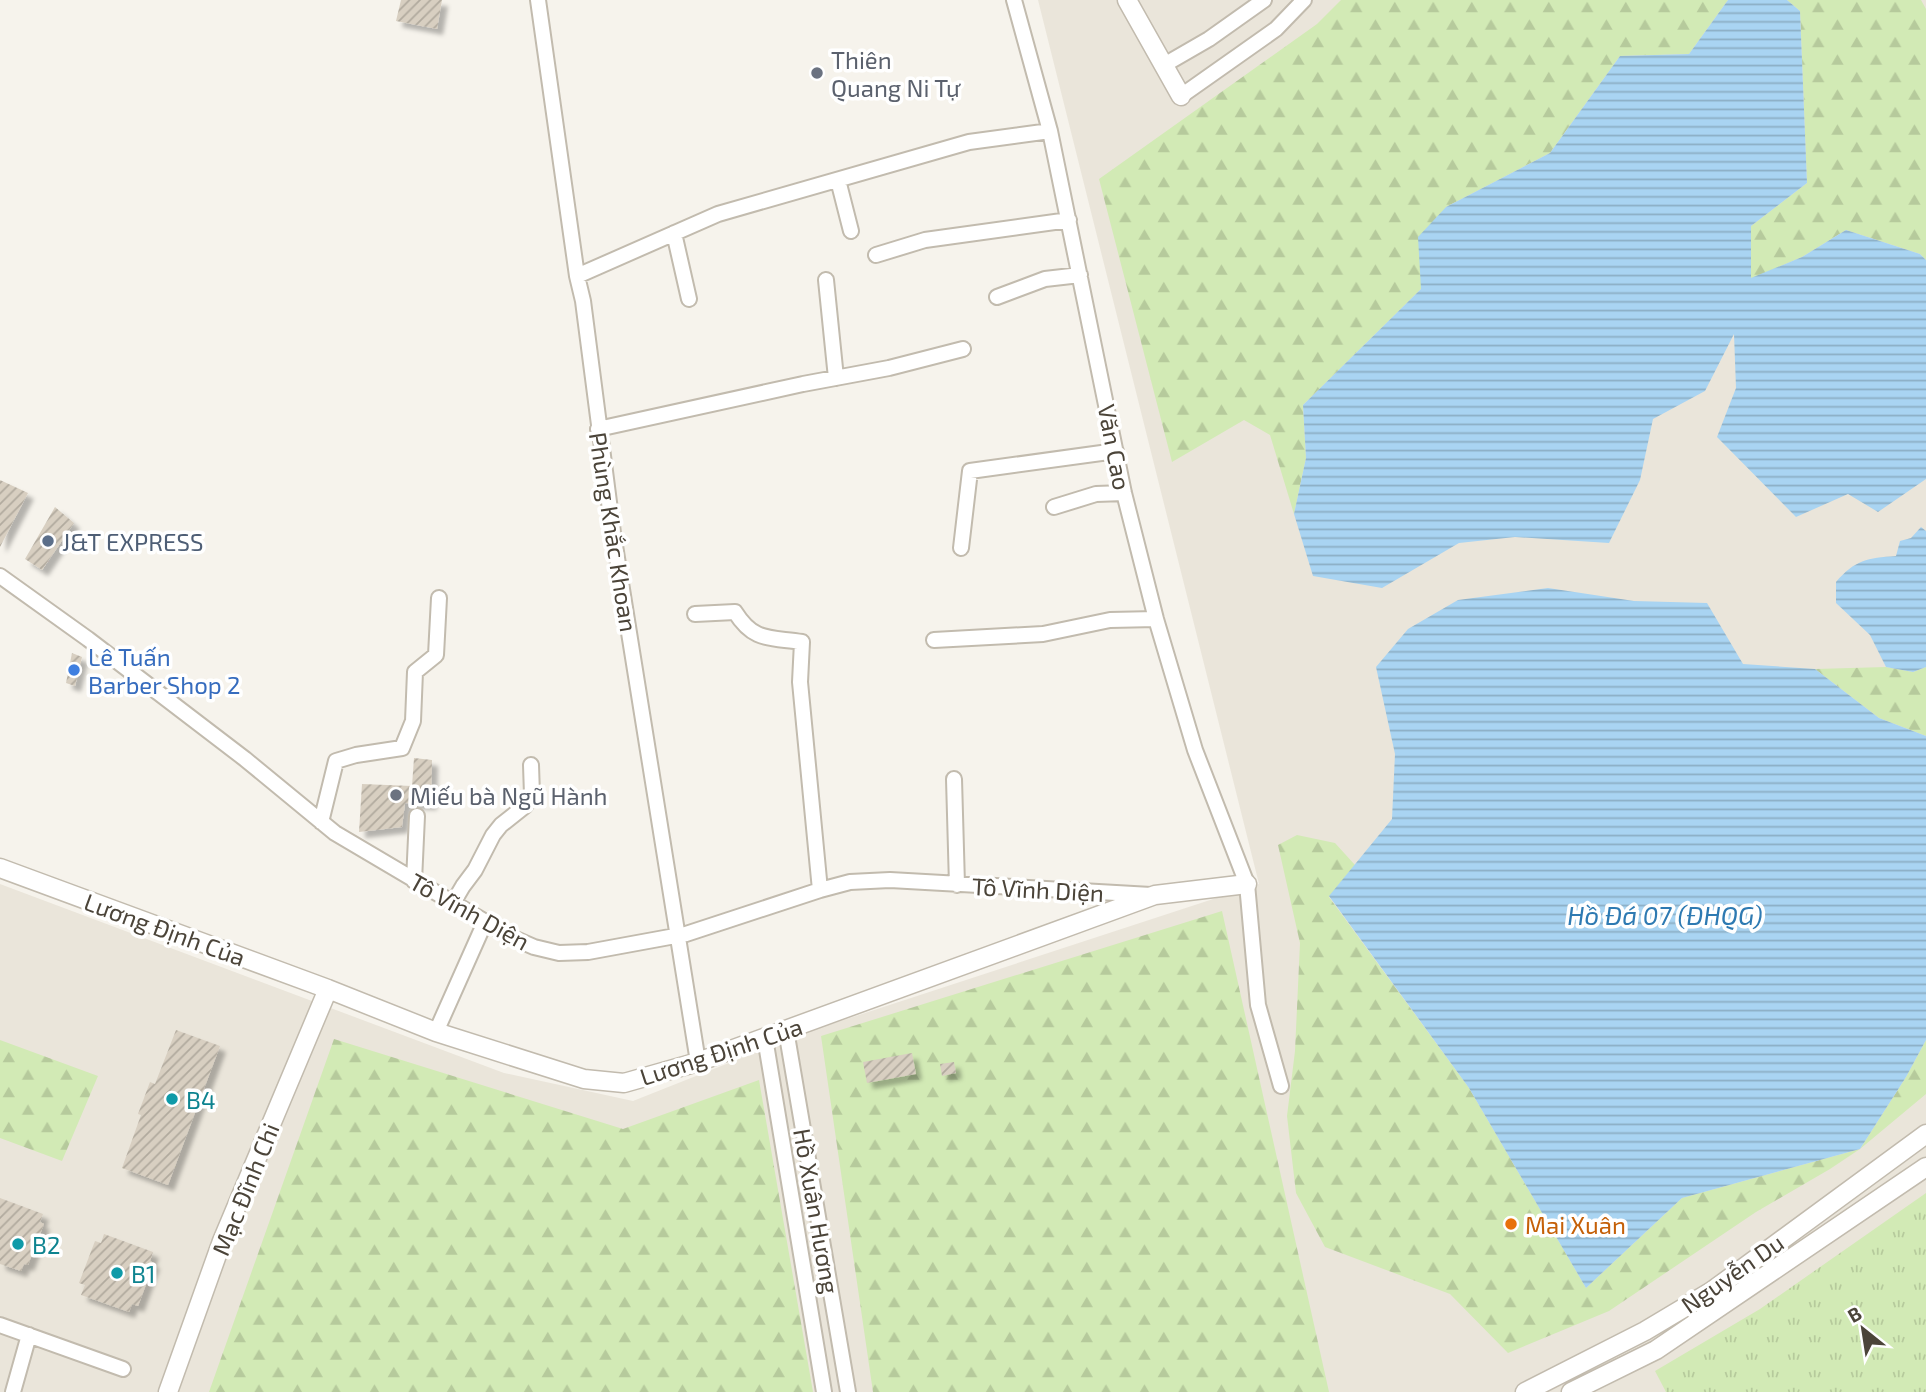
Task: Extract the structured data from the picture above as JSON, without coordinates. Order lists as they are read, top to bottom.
{
  "streets": {
    "street": [
      "Văn Cao",
      "Phùng Khắc Khoan",
      "Tô Vĩnh Diện",
      "Lương Định Của",
      "Mạc Đĩnh Chi",
      "Hồ Xuân Hương",
      "Nguyễn Du"
    ]
  },
  "crossings": [
    ["Văn Cao", "Lương Định Của"],
    ["Phùng Khắc Khoan", "Tô Vĩnh Diện"],
    ["Phùng Khắc Khoan", "Lương Định Của"],
    ["Tô Vĩnh Diện", "Lương Định Của"],
    ["Lương Định Của", "Mạc Đĩnh Chi"],
    ["Lương Định Của", "Hồ Xuân Hương"]
  ],
  "water": ["Hồ Đá 07 (ĐHQG)"],
  "places": [
    "Thiên Quang Ni Tự",
    "J&T EXPRESS",
    "Lê Tuấn Barber Shop 2",
    "Miếu bà Ngũ Hành",
    "B4",
    "Mai Xuân",
    "B2",
    "B1"
  ],
  "north": "top left"
}
